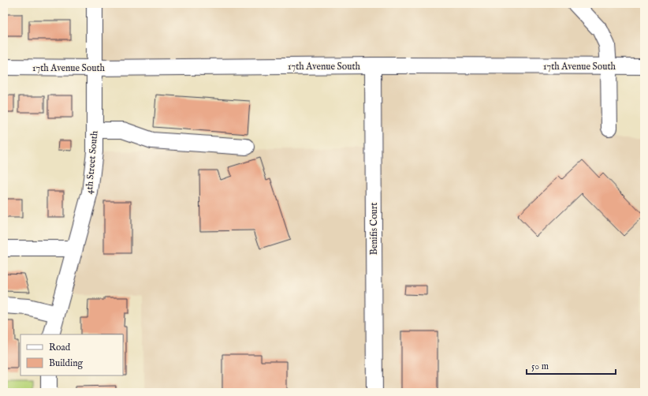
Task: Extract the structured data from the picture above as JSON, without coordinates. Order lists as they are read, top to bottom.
{
  "streets": {
    "street": ["17th Avenue South", "4th Street South", "Benifis Court"]
  },
  "crossings": [
    ["17th Avenue South", "4th Street South"],
    ["17th Avenue South", "Benifis Court"]
  ],
  "legend": ["Road", "Building"],
  "scale_bar": "50 m"
}
